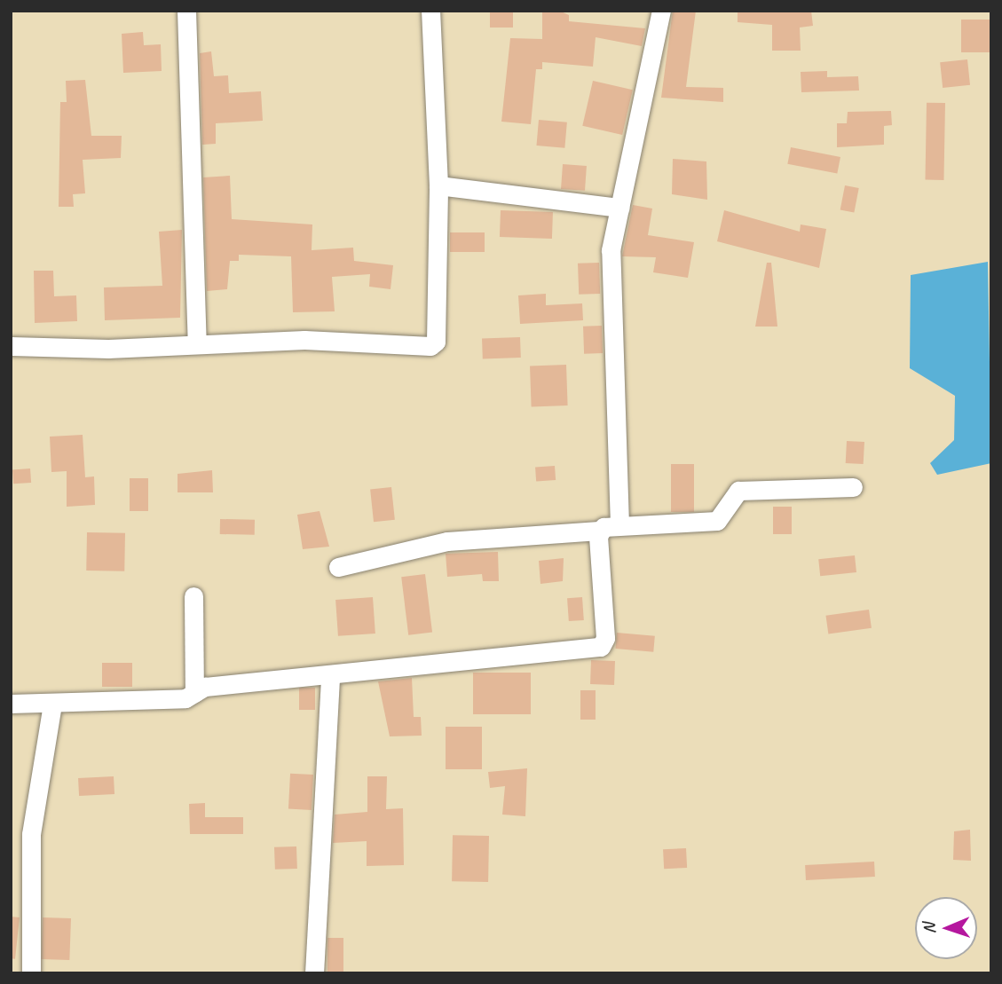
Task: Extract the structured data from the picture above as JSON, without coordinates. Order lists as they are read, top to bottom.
{
  "north": "left"
}
